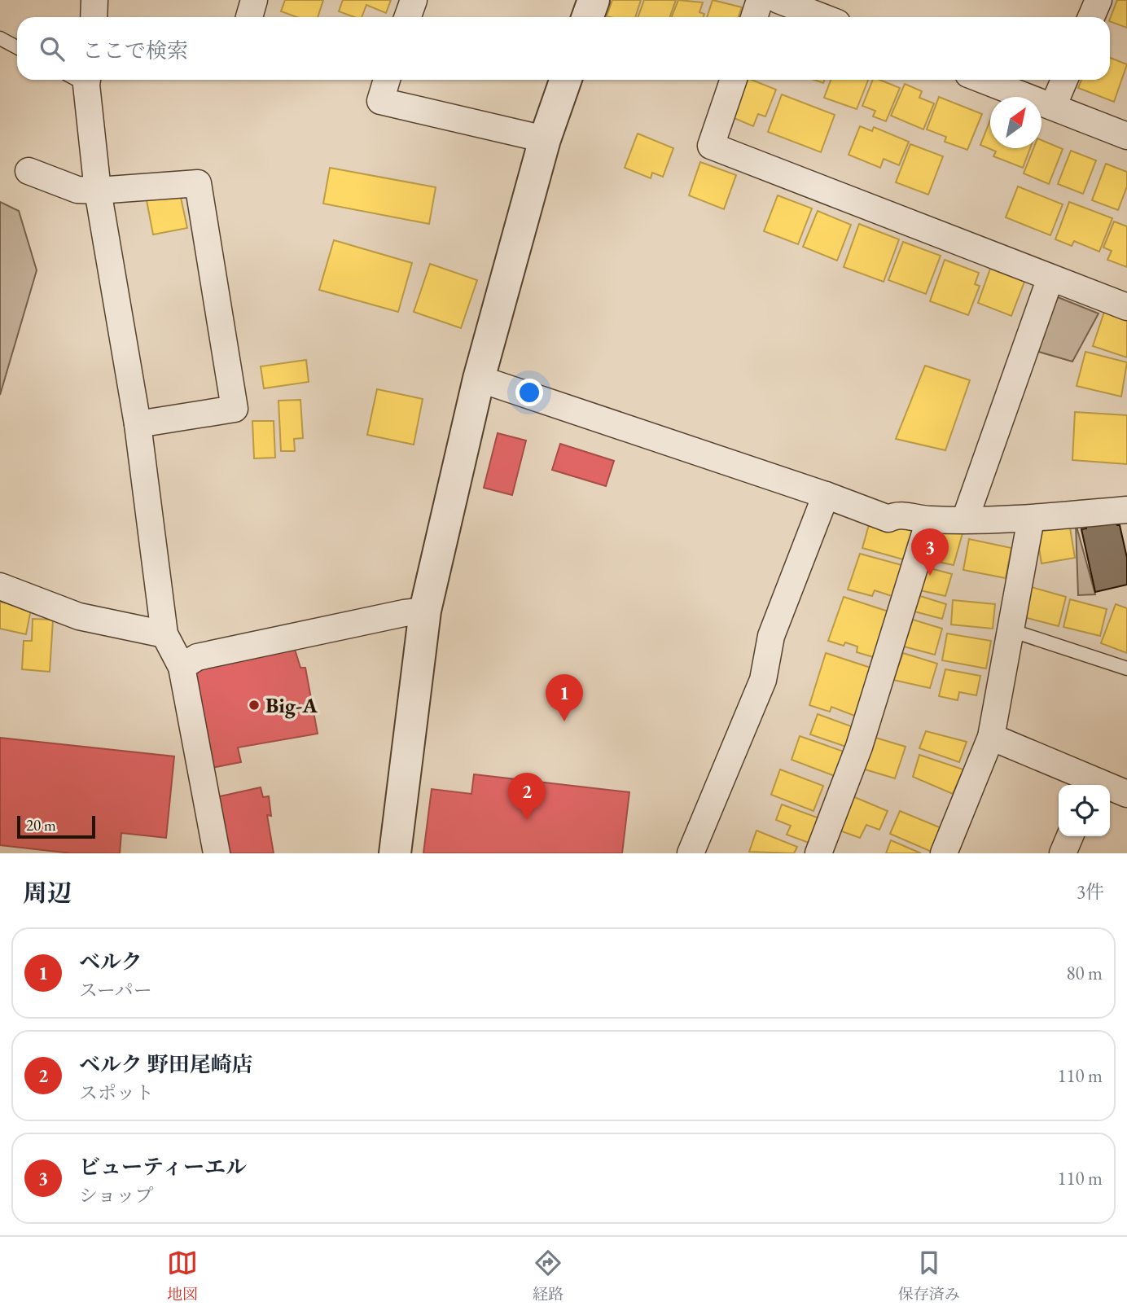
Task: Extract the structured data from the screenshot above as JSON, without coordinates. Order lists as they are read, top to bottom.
{
  "places": ["Big-A"],
  "scale_bar": "20 m",
  "north": "top right",
  "page": {
    "search": "ここで検索",
    "pins": ["3", "1", "2"],
    "scale": "20 m",
    "heading": ["周辺", "3件"],
    "list": [
      {
        "mark": "1",
        "name": "ベルク",
        "note": "スーパー",
        "value": "80 m"
      },
      {
        "mark": "2",
        "name": "ベルク 野田尾崎店",
        "note": "スポット",
        "value": "110 m"
      },
      {
        "mark": "3",
        "name": "ビューティーエル",
        "note": "ショップ",
        "value": "110 m"
      }
    ],
    "nav": ["地図", "経路", "保存済み"]
  }
}
